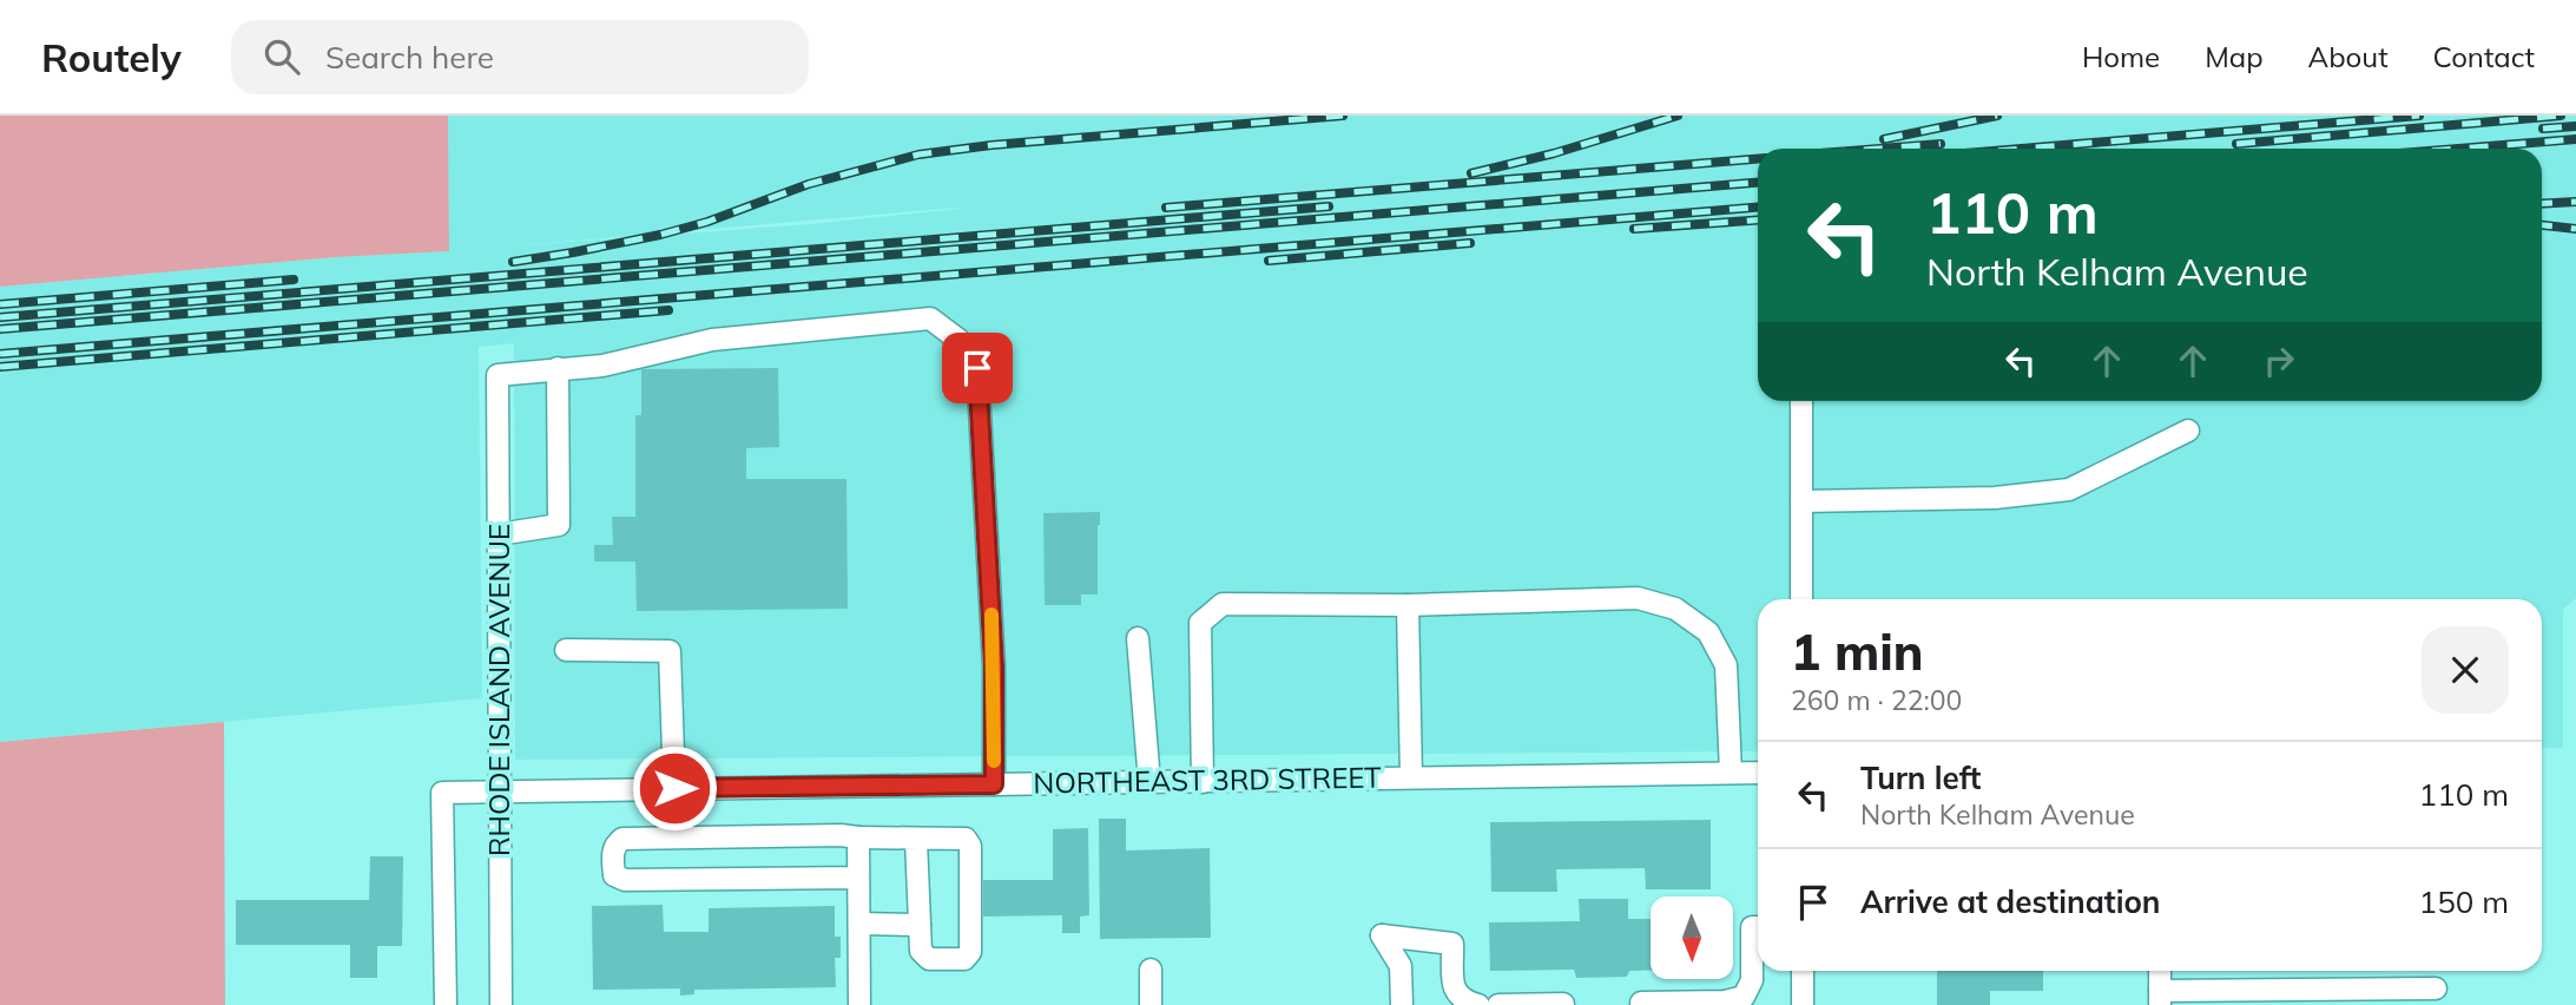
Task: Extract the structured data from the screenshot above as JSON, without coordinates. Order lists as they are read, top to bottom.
{
  "streets": {
    "street": ["RHODE ISLAND AVENUE", "NORTHEAST 3RD STREET"]
  },
  "crossings": [
    ["RHODE ISLAND AVENUE", "NORTHEAST 3RD STREET"]
  ],
  "north": "bottom",
  "page": {
    "header": "Routely",
    "search": "Search here",
    "nav": [
      "Home",
      "Map",
      "About",
      "Contact"
    ],
    "turn": ["110 m", "North Kelham Avenue"],
    "heading": ["1 min", "260 m · 22:00"],
    "list": [
      {
        "name": "Turn left",
        "note": "North Kelham Avenue",
        "value": "110 m"
      },
      {
        "name": "Arrive at destination",
        "value": "150 m"
      }
    ]
  }
}
